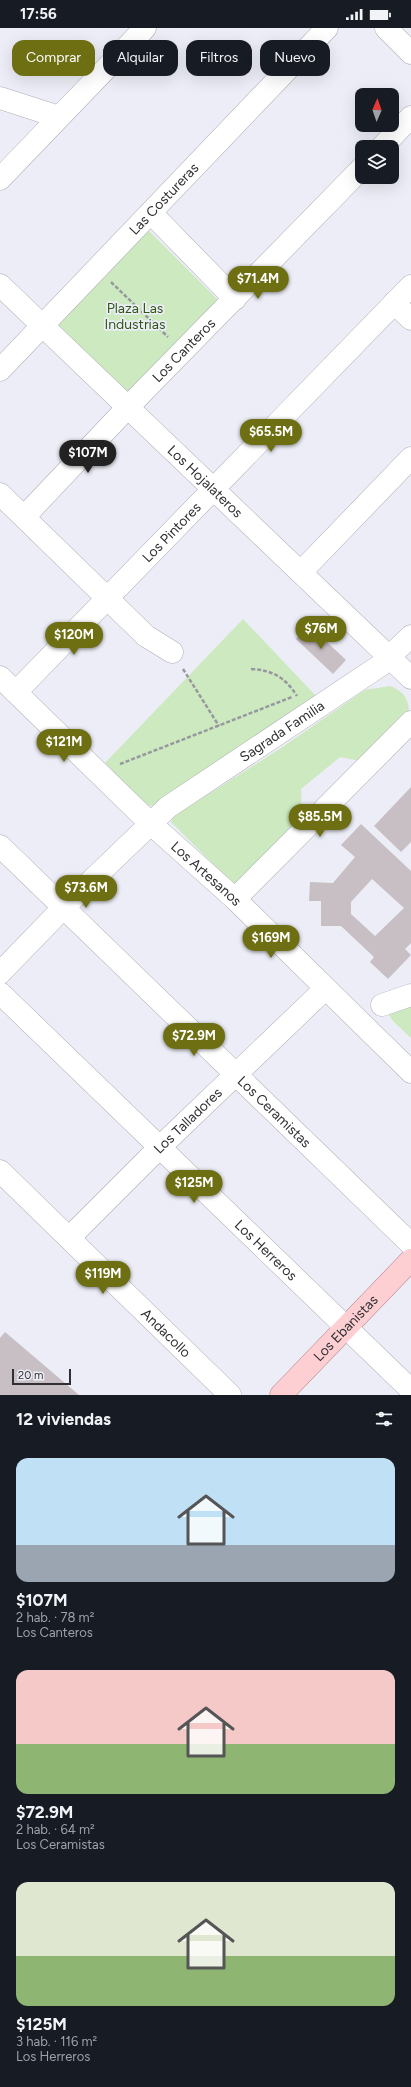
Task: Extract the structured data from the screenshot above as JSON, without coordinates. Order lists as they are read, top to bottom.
{
  "streets": {
    "main road": ["Los Ebanistas"],
    "street": [
      "Las Costureras",
      "Los Canteros",
      "Los Hojalateros",
      "Los Pintores",
      "Sagrada Familia",
      "Los Artesanos",
      "Los Ceramistas",
      "Los Talladores",
      "Los Herreros",
      "Andacollo"
    ]
  },
  "crossings": [
    ["Las Costureras", "Los Hojalateros"],
    ["Los Canteros", "Los Hojalateros"],
    ["Los Hojalateros", "Los Pintores"],
    ["Los Hojalateros", "Sagrada Familia"],
    ["Los Pintores", "Los Artesanos"],
    ["Sagrada Familia", "Los Artesanos"],
    ["Sagrada Familia", "Los Ceramistas"],
    ["Los Artesanos", "Los Talladores"],
    ["Los Ceramistas", "Los Talladores"],
    ["Los Talladores", "Los Herreros"],
    ["Los Talladores", "Andacollo"],
    ["Los Herreros", "Los Ebanistas"]
  ],
  "parks": ["Plaza Las Industrias"],
  "scale_bar": "20 m",
  "north": "top",
  "page": {
    "status": "17:56",
    "chip": [
      "Comprar",
      "Alquilar",
      "Filtros",
      "Nuevo"
    ],
    "price": [
      "$71.4M",
      "$65.5M",
      "$107M",
      "$76M",
      "$120M",
      "$121M",
      "$85.5M",
      "$73.6M",
      "$169M",
      "$72.9M",
      "$125M",
      "$119M"
    ],
    "scale": "20 m",
    "heading": "12 viviendas",
    "list": [
      {
        "name": "$107M",
        "note": "2 hab. · 78 m² · Los Canteros"
      },
      {
        "name": "$72.9M",
        "note": "2 hab. · 64 m² · Los Ceramistas"
      },
      {
        "name": "$125M",
        "note": "3 hab. · 116 m² · Los Herreros"
      }
    ]
  }
}
